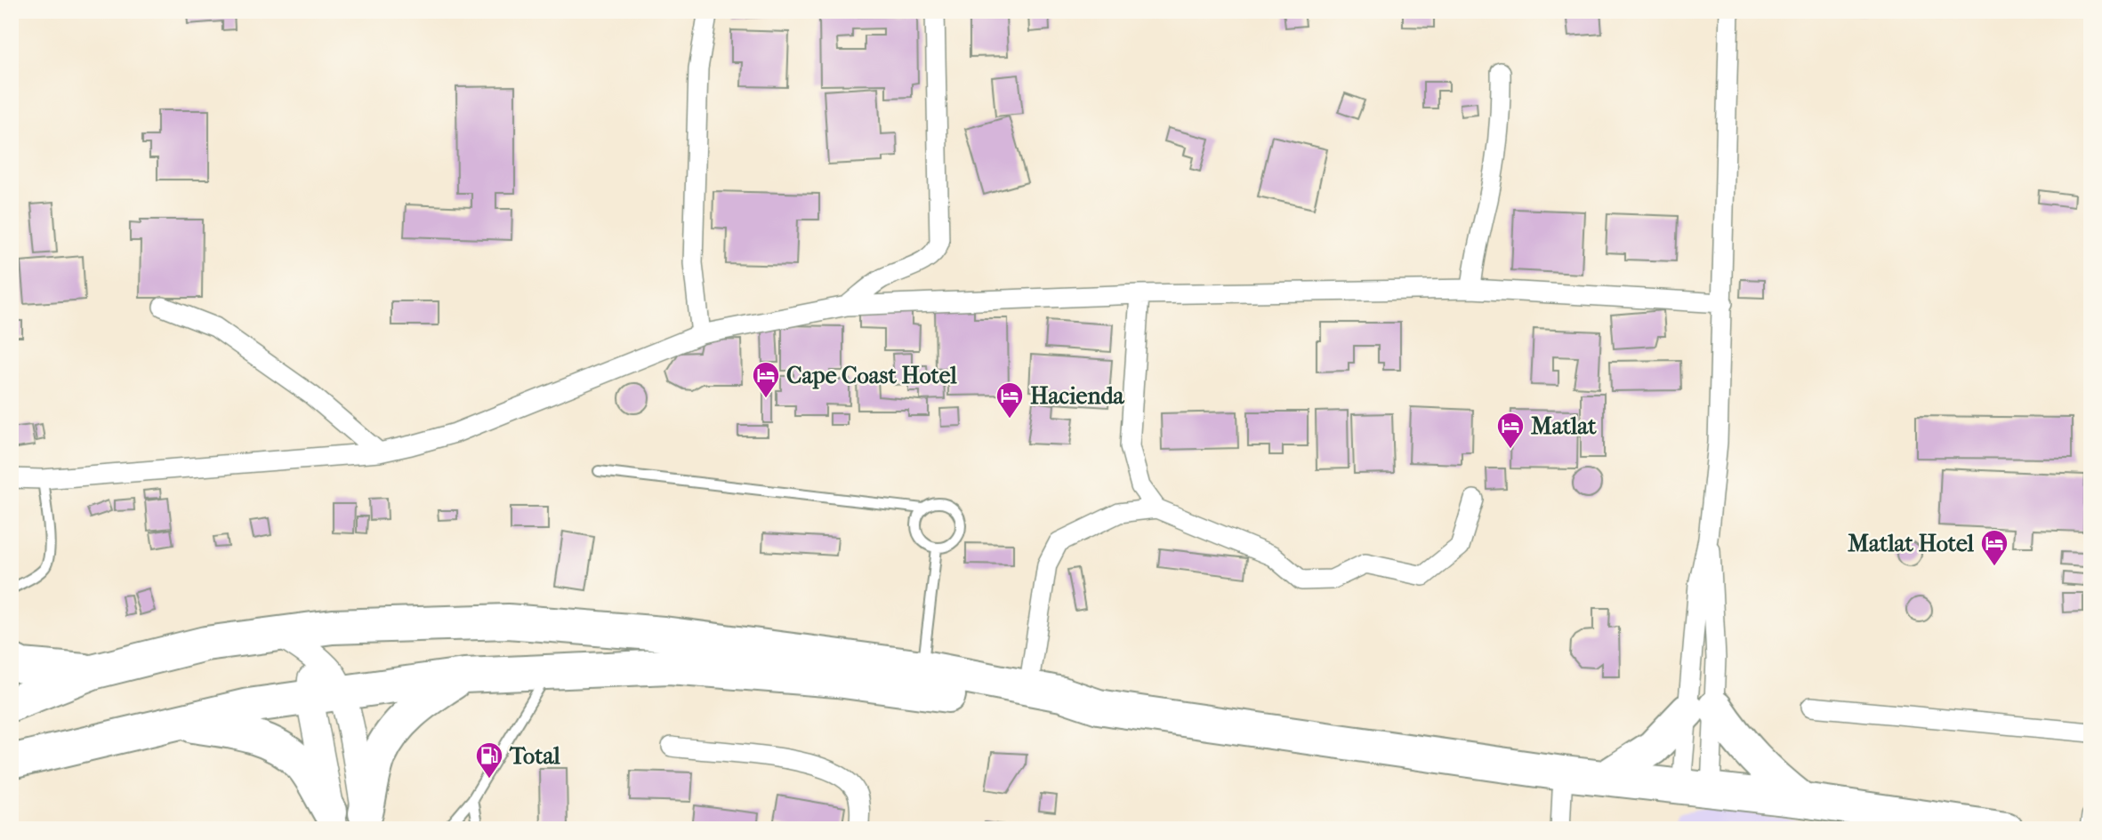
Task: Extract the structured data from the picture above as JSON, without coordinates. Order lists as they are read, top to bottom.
{
  "places": {
    "hotel": [
      "Cape Coast Hotel",
      "Hacienda",
      "Matlat",
      "Matlat Hotel"
    ],
    "fuel station": ["Total"]
  }
}
